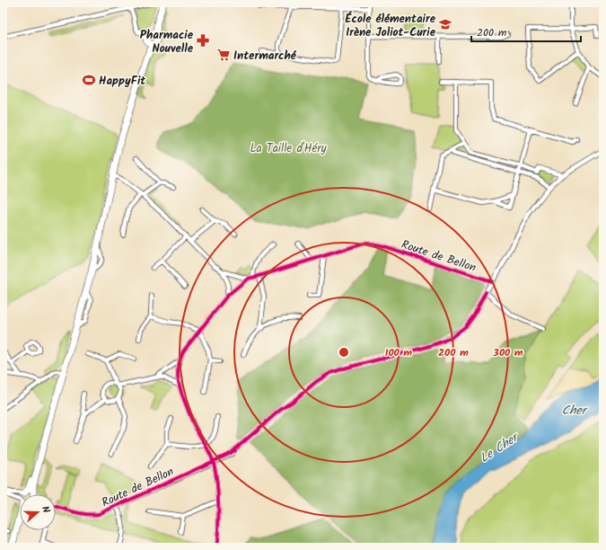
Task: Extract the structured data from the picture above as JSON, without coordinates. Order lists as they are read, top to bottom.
{
  "streets": {
    "street": ["Route de Bellon"]
  },
  "water": ["Cher", "Le Cher"],
  "parks": ["La Taille d'Héry"],
  "places": {
    "school or university": ["École élémentaire Irène Joliot-Curie"],
    "pharmacy": ["Pharmacie Nouvelle"],
    "supermarket": ["Intermarché"],
    "sports": ["HappyFit"]
  },
  "scale_bar": "200 m",
  "north": "right",
  "rings": ["100 m", "200 m", "300 m"]
}
